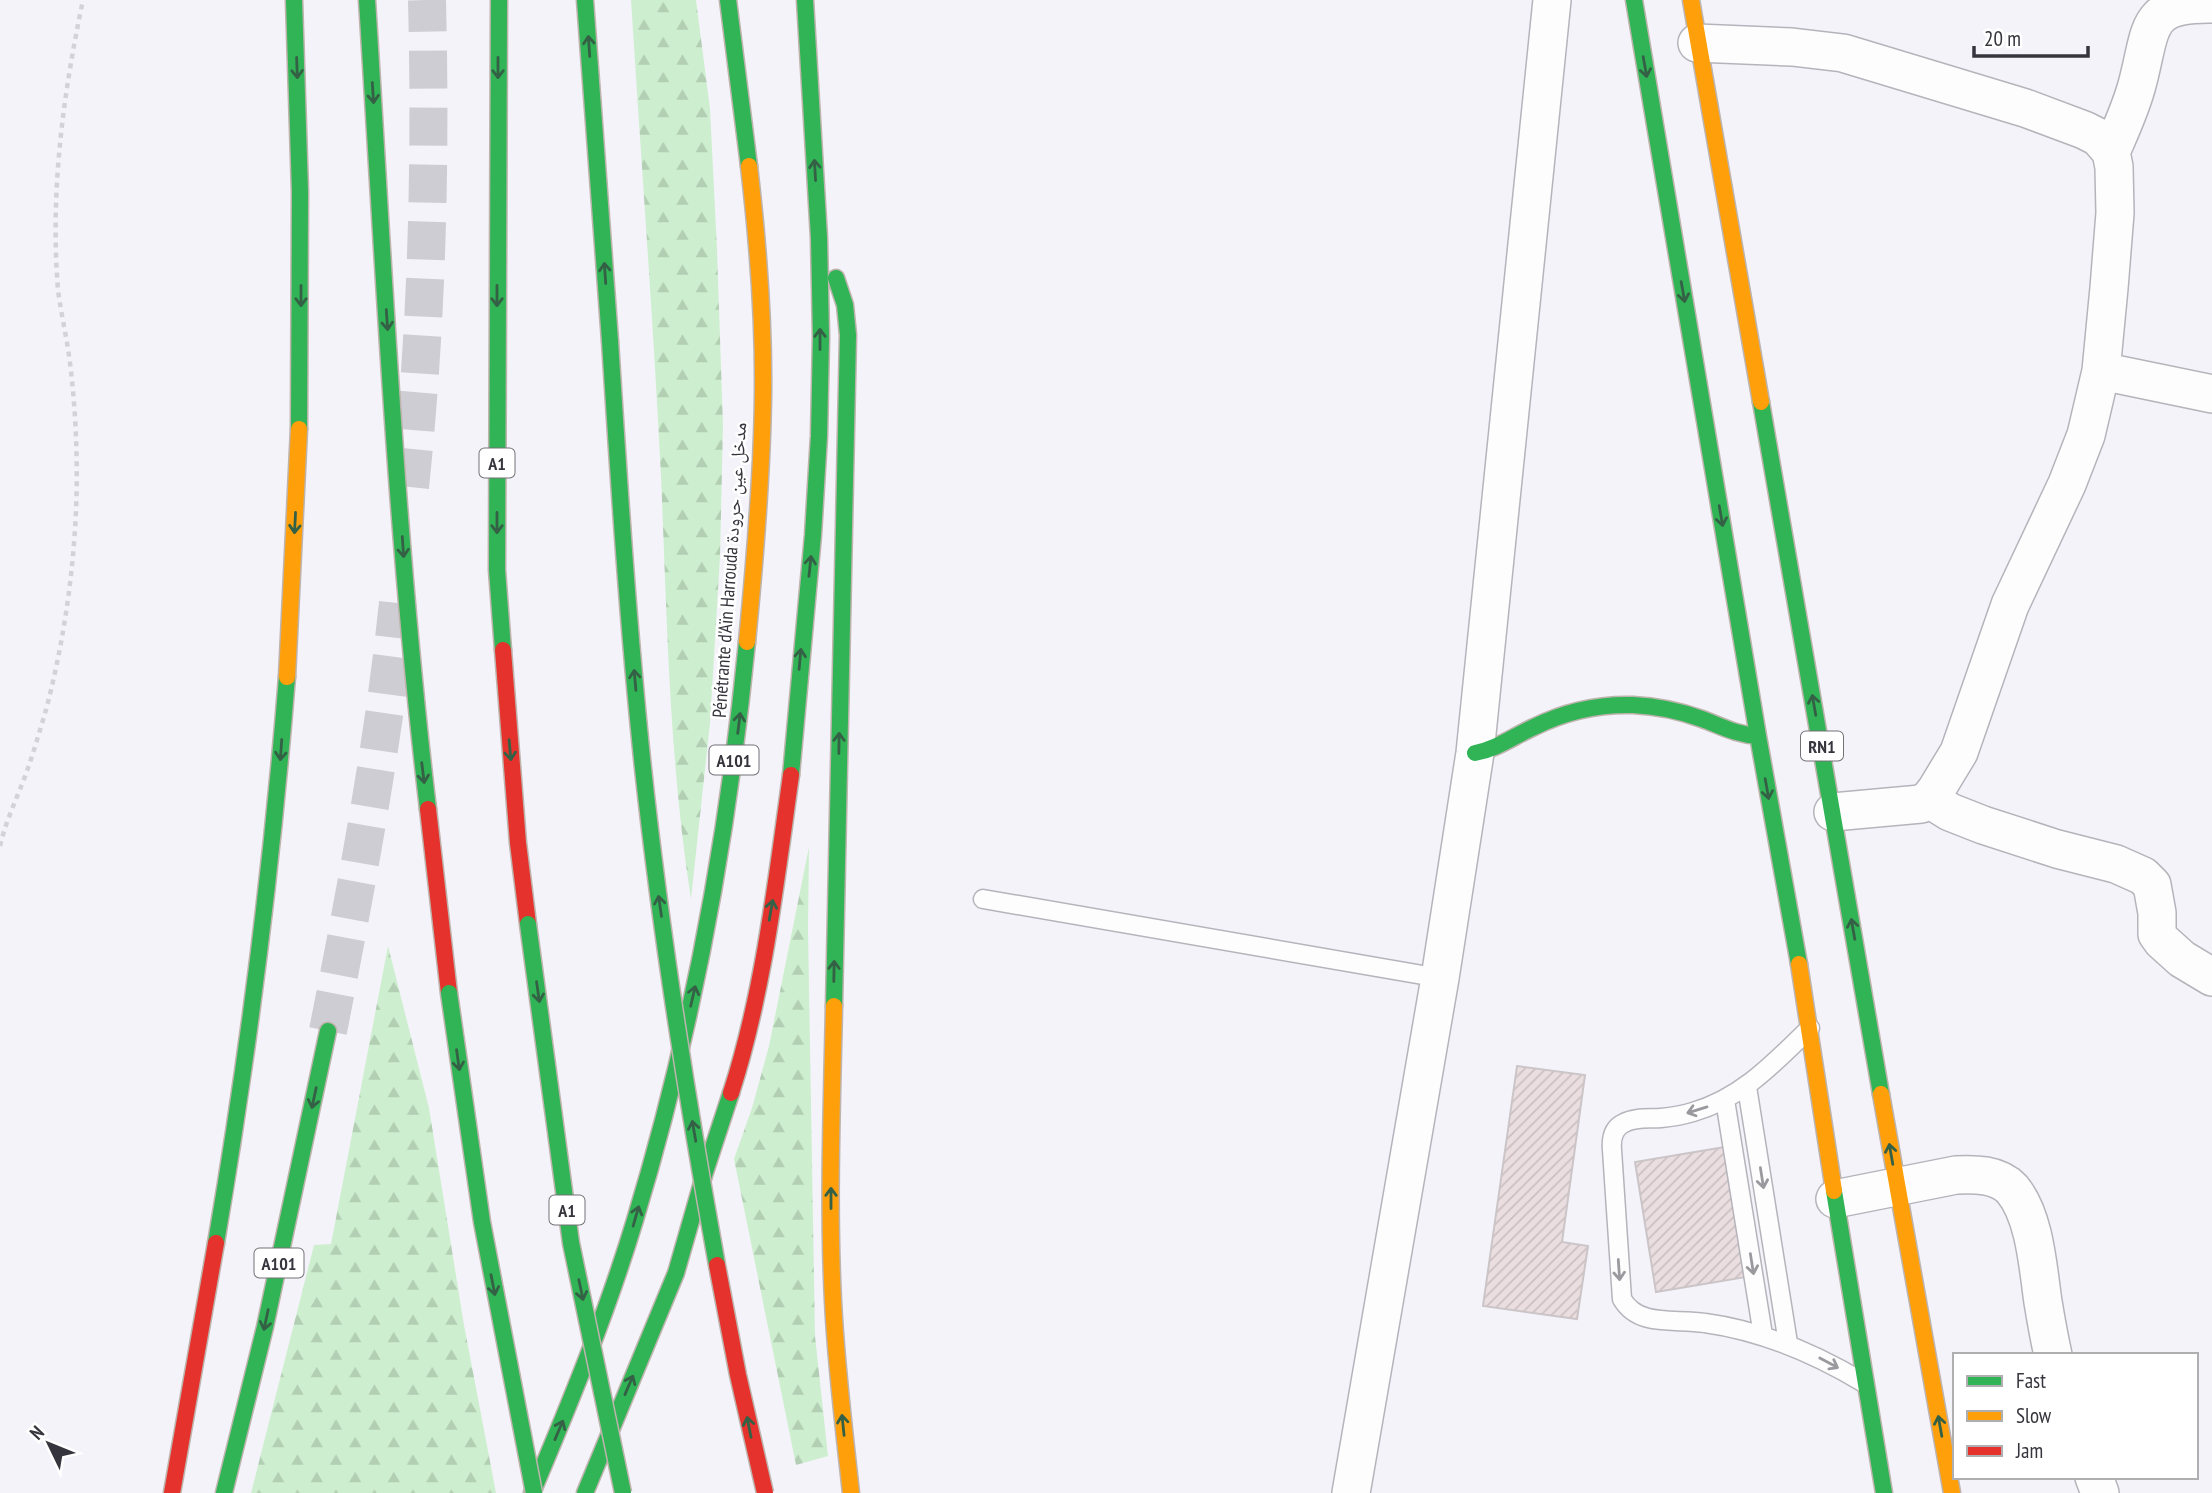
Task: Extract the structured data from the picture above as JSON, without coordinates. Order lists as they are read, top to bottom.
{
  "streets": {
    "main road": [
      "A1",
      "Pénétrante d'Aïn Harrouda مدخل عين حرودة",
      "RN1",
      "A101"
    ]
  },
  "legend": ["Fast", "Slow", "Jam"],
  "scale_bar": "20 m",
  "north": "top left"
}
